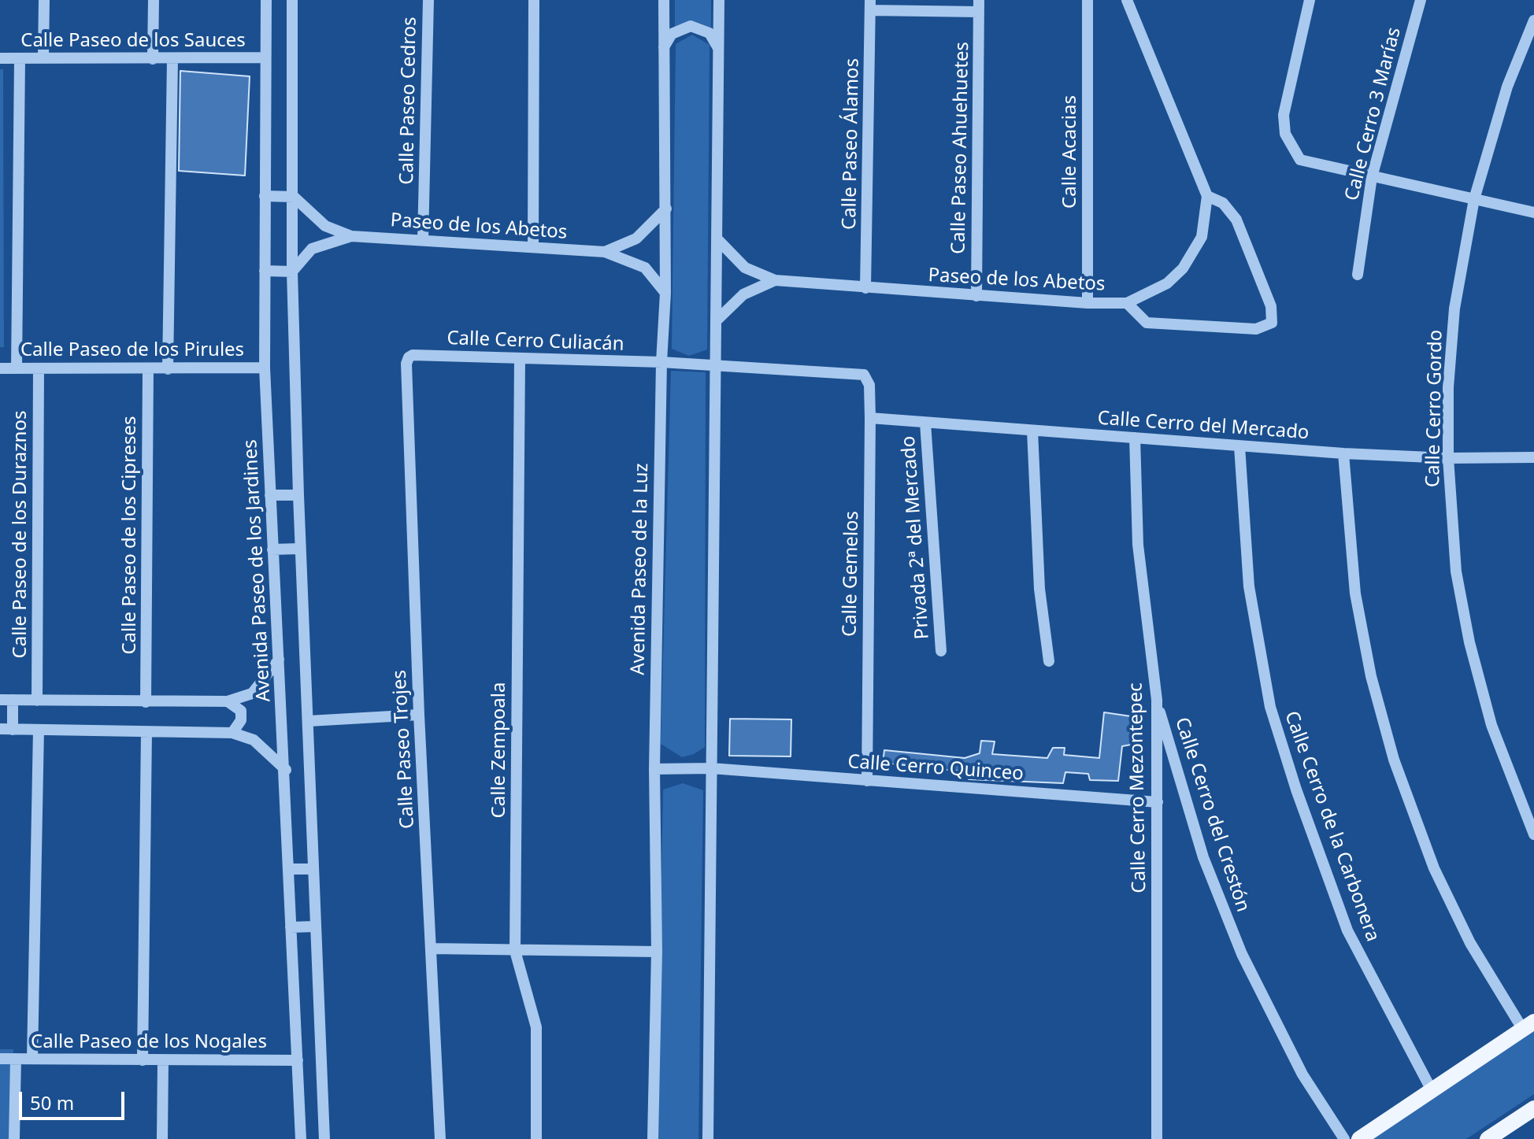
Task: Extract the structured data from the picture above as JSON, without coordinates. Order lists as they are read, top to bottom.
{
  "streets": {
    "street": [
      "Calle Paseo de los Sauces",
      "Calle Paseo Cedros",
      "Calle Cerro 3 Marías",
      "Calle Paseo Álamos",
      "Calle Paseo Ahuehuetes",
      "Calle Acacias",
      "Paseo de los Abetos",
      "Calle Cerro Culiacán",
      "Calle Paseo de los Pirules",
      "Calle Cerro Gordo",
      "Calle Cerro del Mercado",
      "Calle Paseo de los Duraznos",
      "Calle Paseo de los Cipreses",
      "Privada 2ª del Mercado",
      "Avenida Paseo de la Luz",
      "Avenida Paseo de los Jardines",
      "Calle Gemelos",
      "Calle Paseo Trojes",
      "Calle Zempoala",
      "Calle Cerro Quinceo",
      "Calle Cerro Mezontepec",
      "Calle Cerro del Crestón",
      "Calle Cerro de la Carbonera",
      "Calle Paseo de los Nogales"
    ]
  },
  "crossings": [
    ["Calle Paseo de los Sauces", "Avenida Paseo de los Jardines"],
    ["Calle Paseo Cedros", "Paseo de los Abetos"],
    ["Calle Paseo Álamos", "Paseo de los Abetos"],
    ["Calle Paseo Ahuehuetes", "Paseo de los Abetos"],
    ["Calle Acacias", "Paseo de los Abetos"],
    ["Paseo de los Abetos", "Avenida Paseo de la Luz"],
    ["Calle Cerro Culiacán", "Avenida Paseo de la Luz"],
    ["Calle Cerro Culiacán", "Calle Gemelos"],
    ["Calle Cerro Culiacán", "Calle Paseo Trojes"],
    ["Calle Cerro Culiacán", "Calle Zempoala"],
    ["Calle Paseo de los Pirules", "Calle Paseo de los Duraznos"],
    ["Calle Paseo de los Pirules", "Calle Paseo de los Cipreses"],
    ["Calle Paseo de los Pirules", "Avenida Paseo de los Jardines"],
    ["Calle Cerro Gordo", "Calle Cerro del Mercado"],
    ["Calle Cerro del Mercado", "Privada 2ª del Mercado"],
    ["Calle Cerro del Mercado", "Calle Gemelos"],
    ["Calle Cerro del Mercado", "Calle Cerro Mezontepec"],
    ["Calle Cerro del Mercado", "Calle Cerro de la Carbonera"],
    ["Avenida Paseo de la Luz", "Calle Cerro Quinceo"],
    ["Avenida Paseo de los Jardines", "Calle Paseo de los Nogales"],
    ["Calle Gemelos", "Calle Cerro Quinceo"],
    ["Calle Cerro Quinceo", "Calle Cerro Mezontepec"],
    ["Calle Cerro Mezontepec", "Calle Cerro del Crestón"]
  ],
  "scale_bar": "50 m"
}
